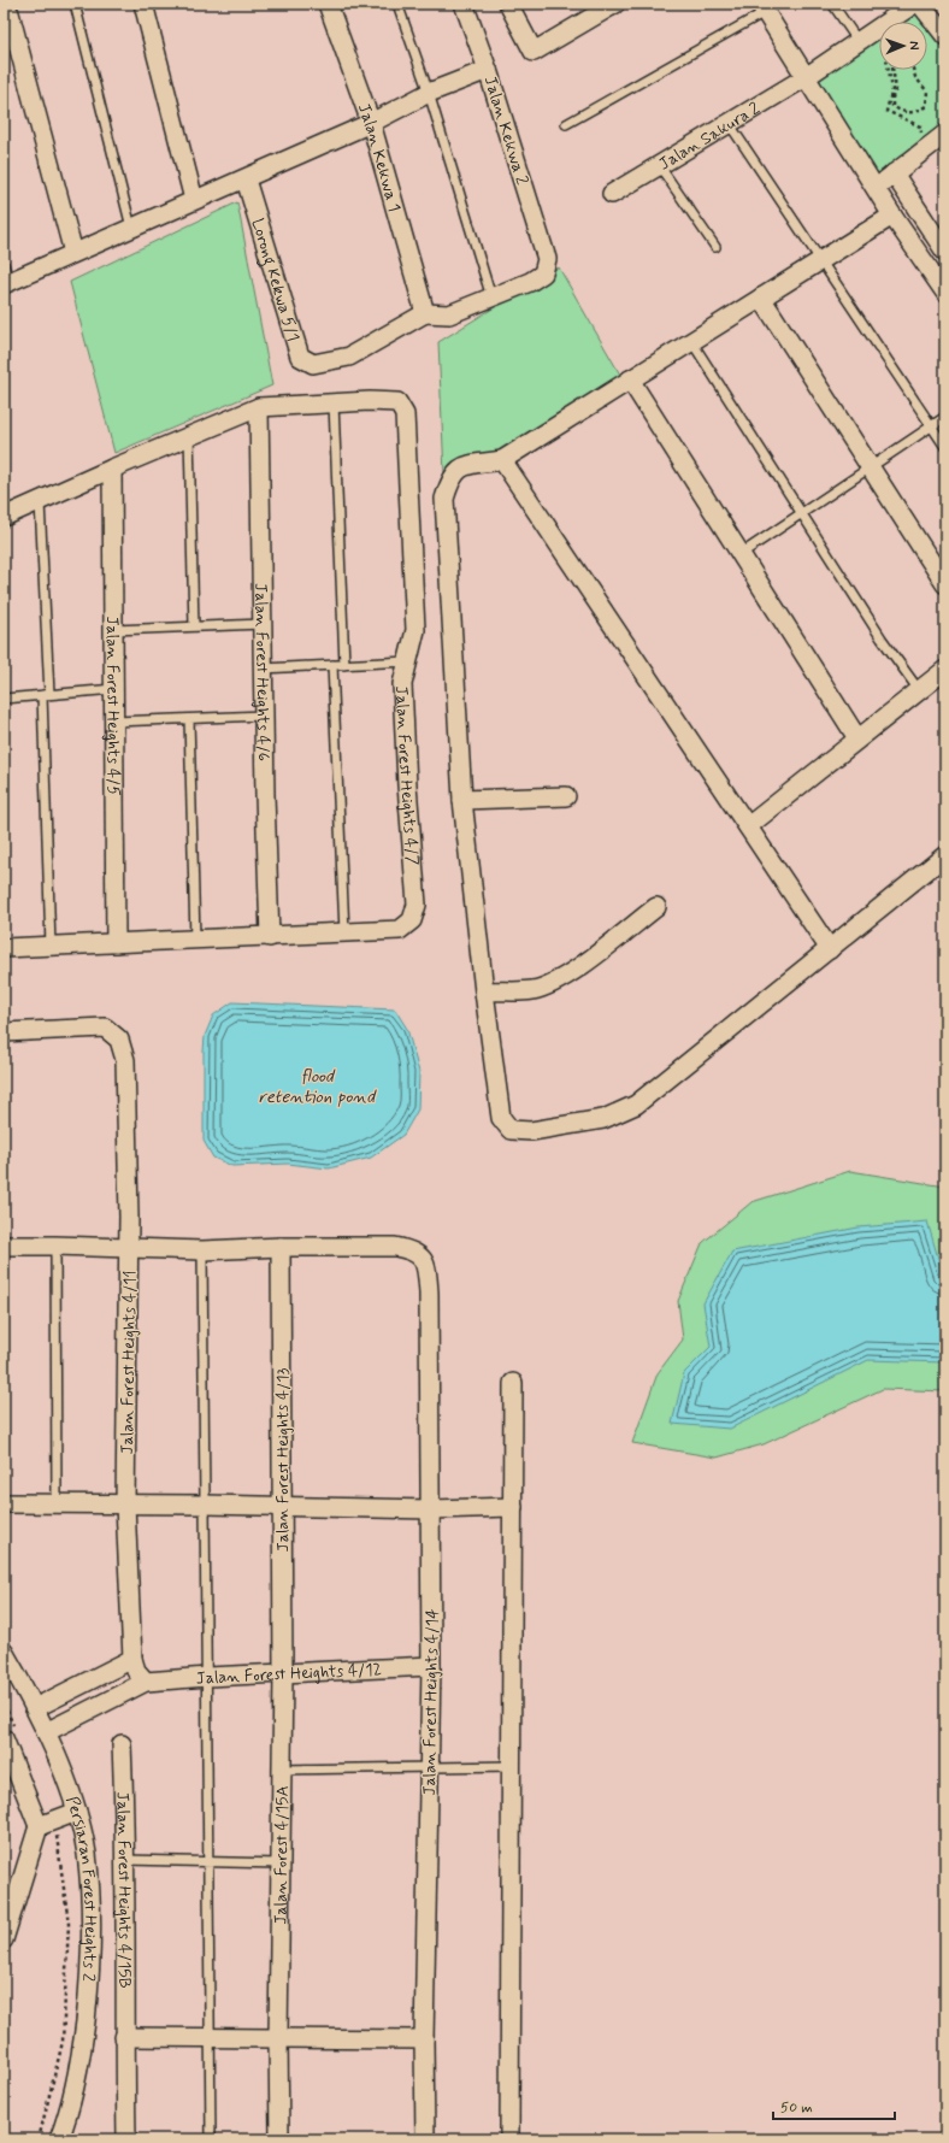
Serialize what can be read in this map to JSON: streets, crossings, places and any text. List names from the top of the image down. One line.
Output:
{"streets":{"street":["Jalan Kekwa 2","Jalan Sakura 2","Jalan Kekwa 1","Lorong Kekwa 5/1","Jalan Forest Heights 4/6","Jalan Forest Heights 4/5","Jalan Forest Heights 4/7","Jalan Forest Heights 4/11","Jalan Forest Heights 4/13","Jalan Forest Heights 4/12","Jalan Forest Heights 4/14","Jalan Forest 4/15A","Persiaran Forest Heights 2","Jalan Forest Heights 4/15B"]},"crossings":[["Jalan Kekwa 1","Lorong Kekwa 5/1"],["Jalan Forest Heights 4/11","Jalan Forest Heights 4/12"],["Jalan Forest Heights 4/13","Jalan Forest Heights 4/12"],["Jalan Forest Heights 4/13","Jalan Forest Heights 4/14"],["Jalan Forest Heights 4/13","Jalan Forest 4/15A"],["Jalan Forest Heights 4/12","Jalan Forest Heights 4/14"],["Jalan Forest Heights 4/12","Jalan Forest 4/15A"]],"water":["flood retention pond"],"scale_bar":"50 m","north":"right"}
